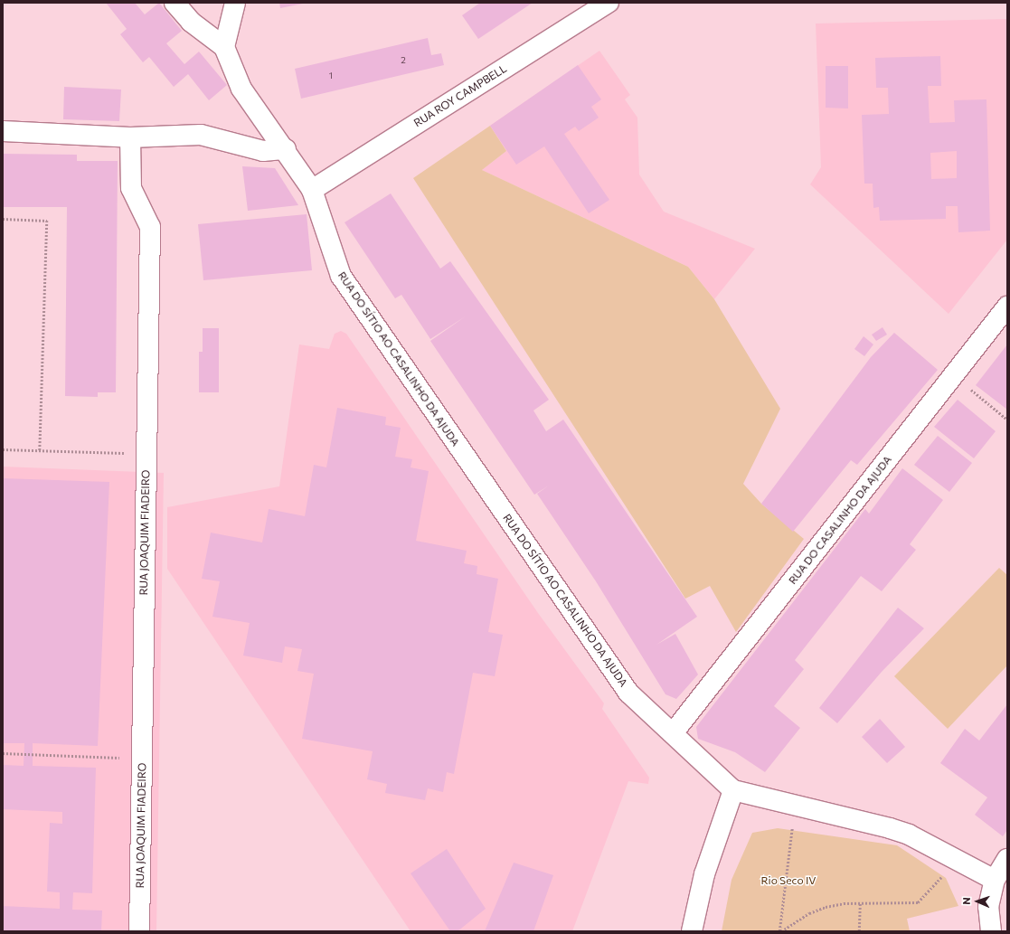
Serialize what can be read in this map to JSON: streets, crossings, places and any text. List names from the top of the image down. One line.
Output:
{"streets":{"street":["RUA ROY CAMPBELL","RUA DO SÍTIO AO CASALINHO DA AJUDA","RUA DO CASALINHO DA AJUDA","RUA JOAQUIM FIADEIRO"]},"crossings":[["RUA ROY CAMPBELL","RUA DO SÍTIO AO CASALINHO DA AJUDA"],["RUA DO SÍTIO AO CASALINHO DA AJUDA","RUA DO CASALINHO DA AJUDA"]],"parks":["Rio Seco IV"],"house_numbers":["2","1"],"north":"left"}
